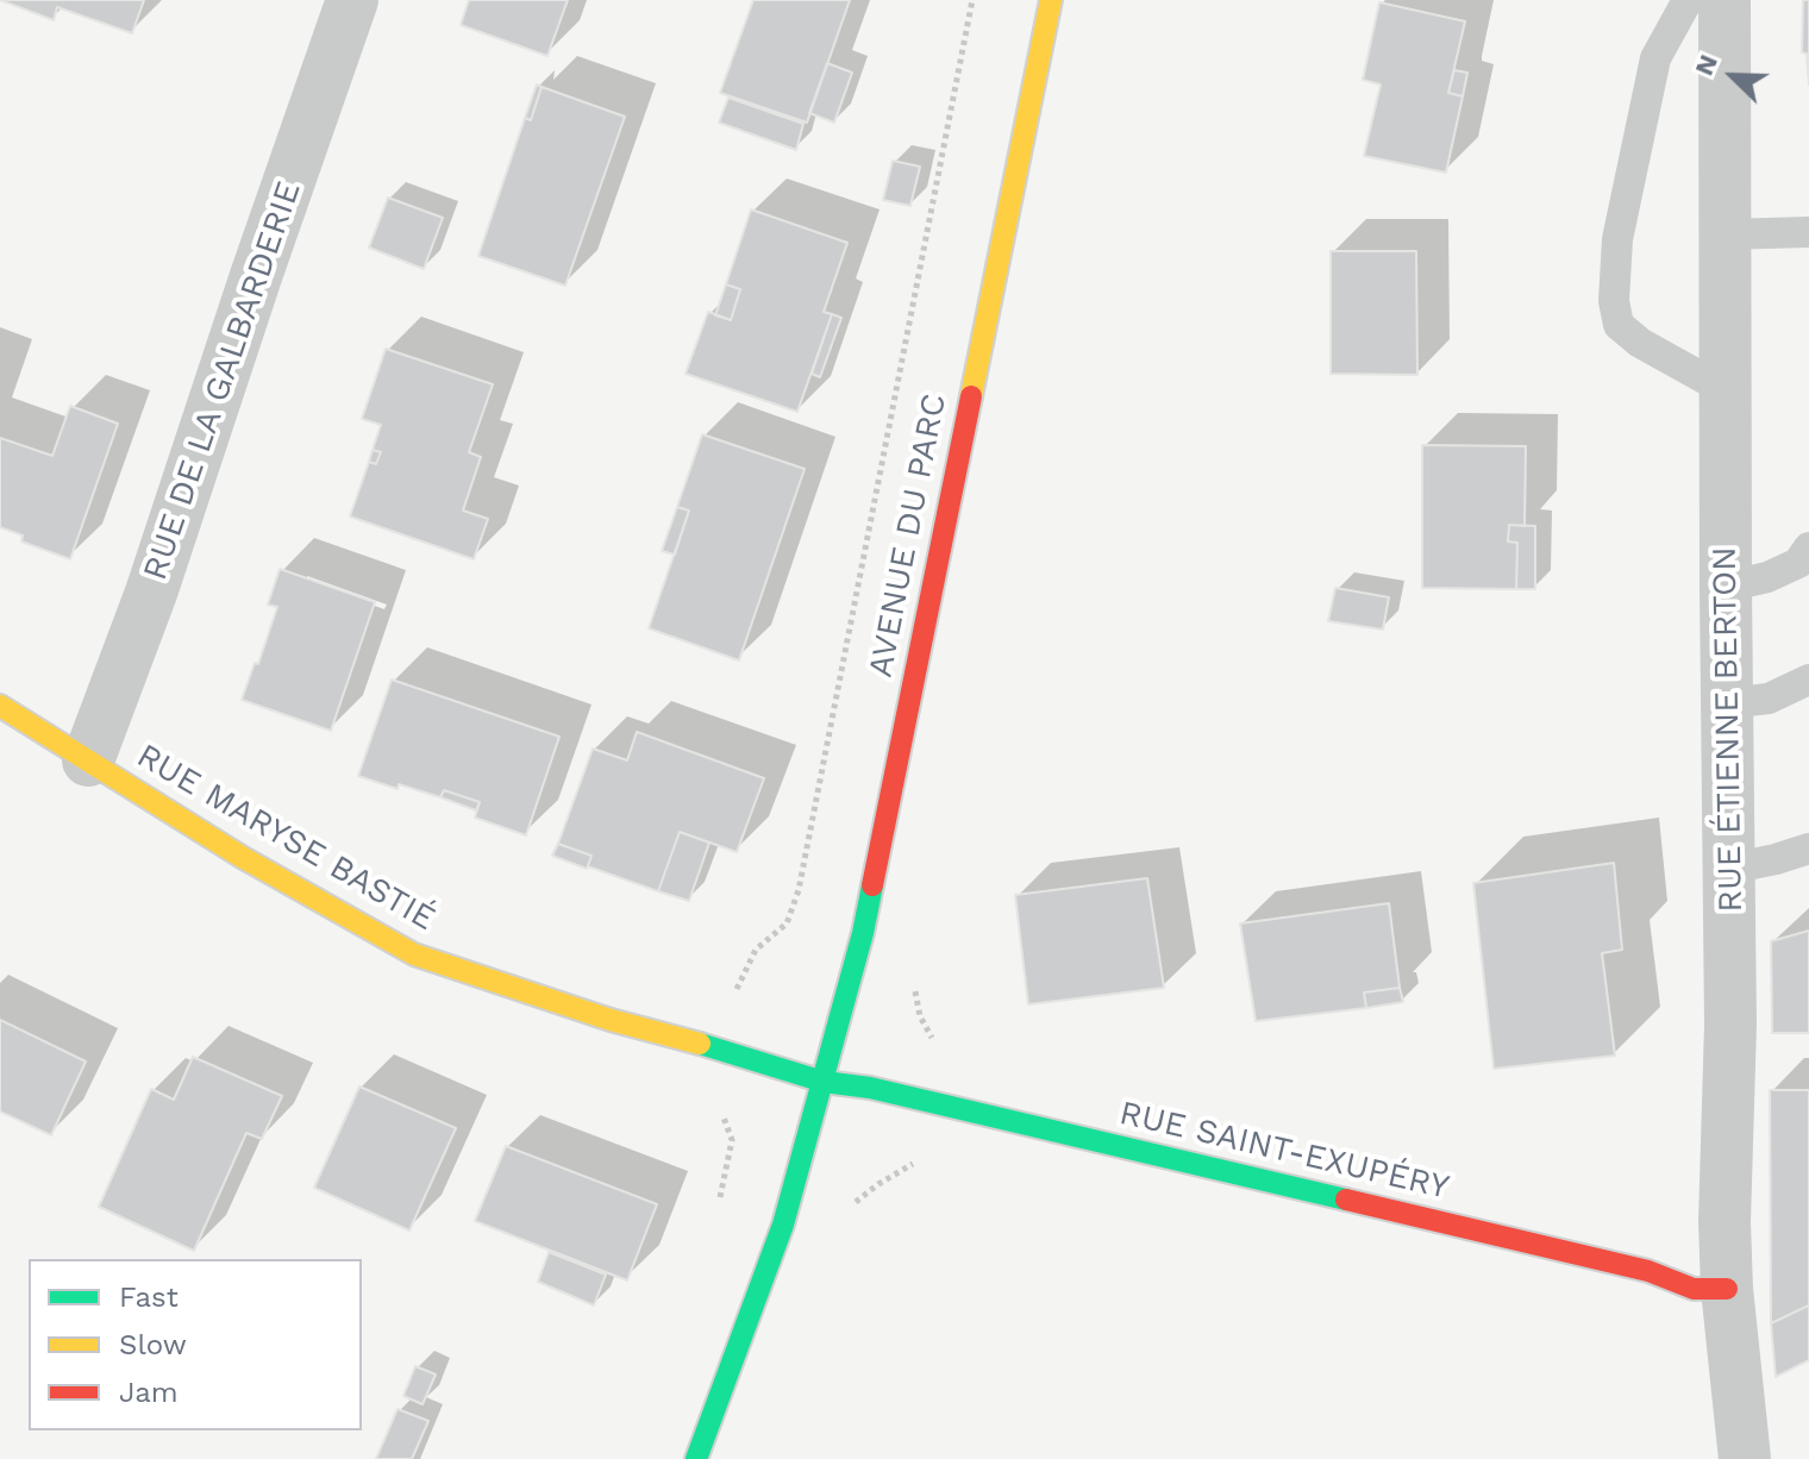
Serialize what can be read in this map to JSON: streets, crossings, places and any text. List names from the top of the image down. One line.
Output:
{"streets":{"street":["RUE DE LA GALBARDERIE","AVENUE DU PARC","RUE ÉTIENNE BERTON","RUE MARYSE BASTIÉ","RUE SAINT-EXUPÉRY"]},"crossings":[["RUE DE LA GALBARDERIE","RUE MARYSE BASTIÉ"],["AVENUE DU PARC","RUE MARYSE BASTIÉ"],["AVENUE DU PARC","RUE SAINT-EXUPÉRY"],["RUE ÉTIENNE BERTON","RUE SAINT-EXUPÉRY"],["RUE MARYSE BASTIÉ","RUE SAINT-EXUPÉRY"]],"legend":["Fast","Slow","Jam"],"north":"top left"}
